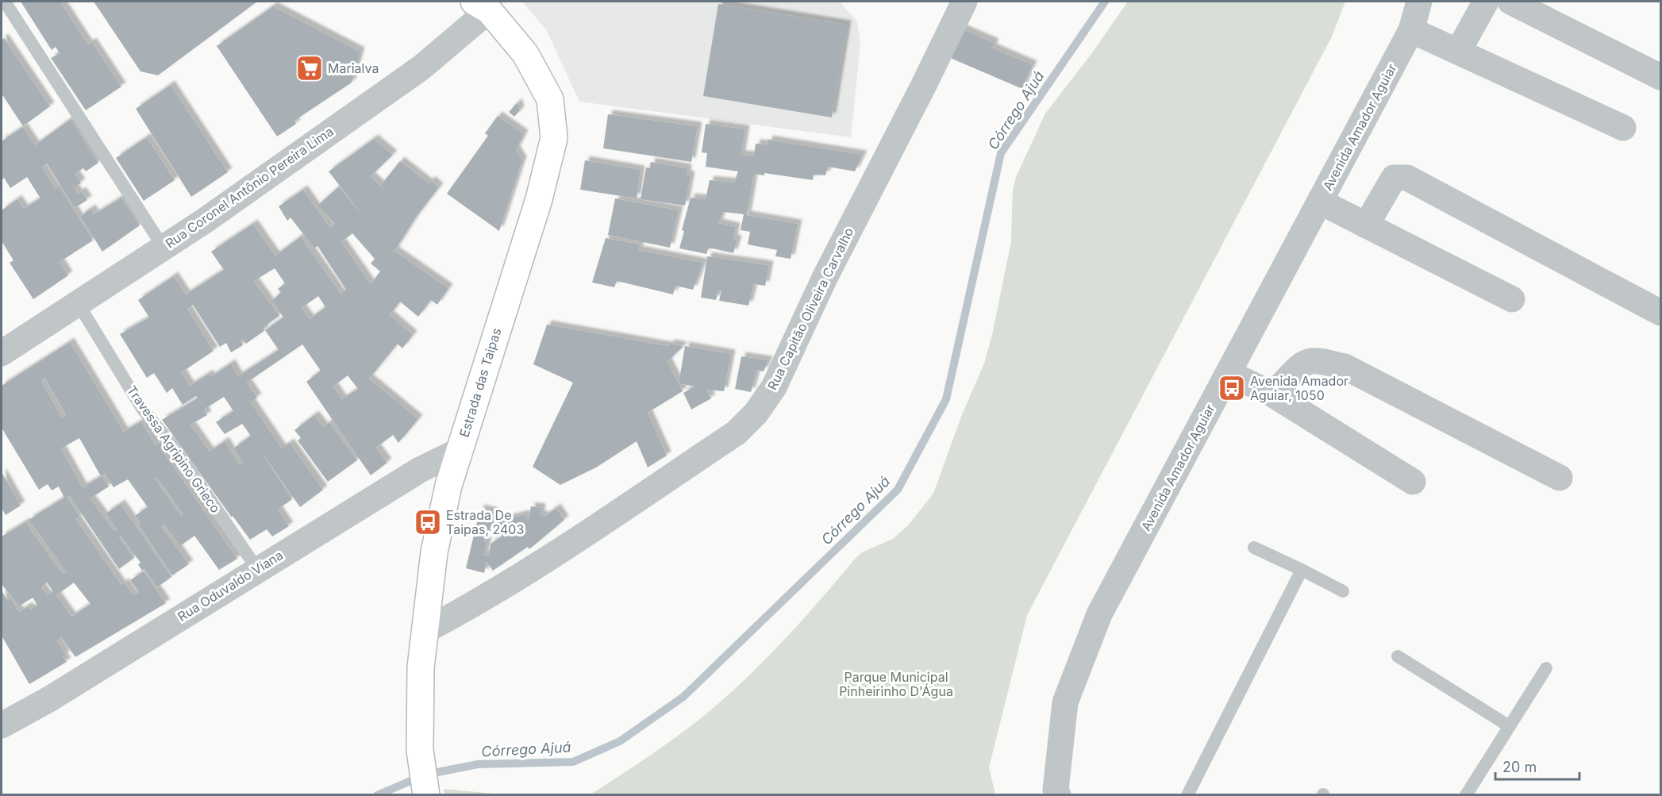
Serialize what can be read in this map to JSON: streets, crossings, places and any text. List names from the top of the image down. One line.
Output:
{"streets":{"main road":["Estrada das Taipas"],"street":["Avenida Amador Aguiar","Rua Coronel Antônio Pereira Lima","Rua Capitão Oliveira Carvalho","Rua Oduvaldo Viana"],"lane":["Travessa Agripino Grieco"]},"crossings":[["Rua Coronel Antônio Pereira Lima","Estrada das Taipas"],["Rua Coronel Antônio Pereira Lima","Travessa Agripino Grieco"],["Rua Capitão Oliveira Carvalho","Estrada das Taipas"],["Estrada das Taipas","Rua Oduvaldo Viana"],["Travessa Agripino Grieco","Rua Oduvaldo Viana"]],"water":["Córrego Ajuá"],"parks":["Parque Municipal Pinheirinho D'Água"],"places":{"supermarket":["Marialva"],"bus stop":["Avenida Amador Aguiar, 1050","Estrada De Taipas, 2403"]},"scale_bar":"20 m"}
